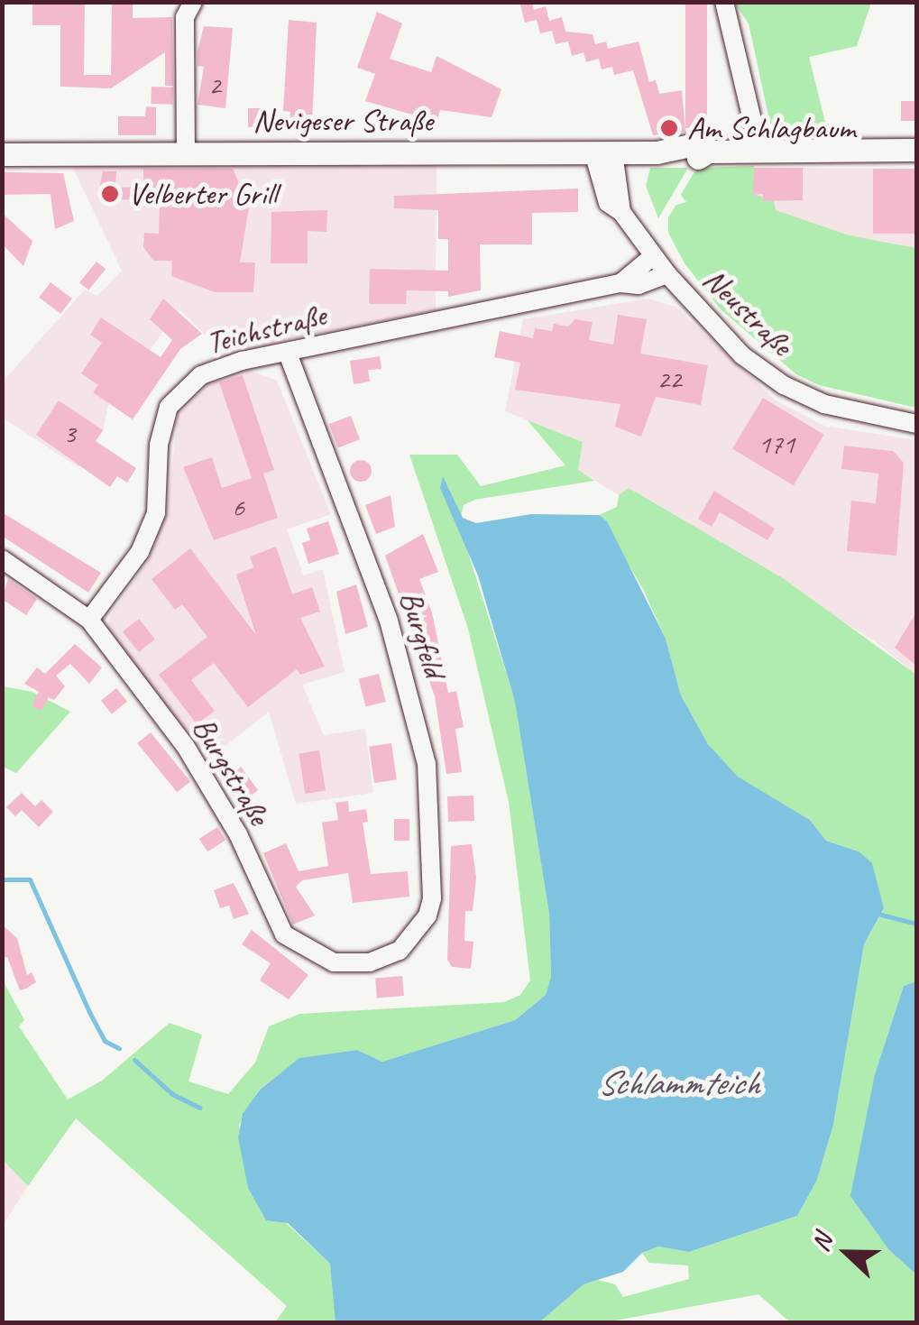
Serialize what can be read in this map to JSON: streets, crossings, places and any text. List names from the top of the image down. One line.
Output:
{"streets":{"main road":["Nevigeser Straße"],"street":["Neustraße","Teichstraße","Burgfeld","Burgstraße"]},"crossings":[["Nevigeser Straße","Neustraße"],["Neustraße","Teichstraße"],["Teichstraße","Burgfeld"],["Teichstraße","Burgstraße"],["Burgfeld","Burgstraße"]],"water":["Schlammteich"],"places":["Am Schlagbaum","Velberter Grill"],"house_numbers":["2","22","3","171","6"],"north":"left"}
